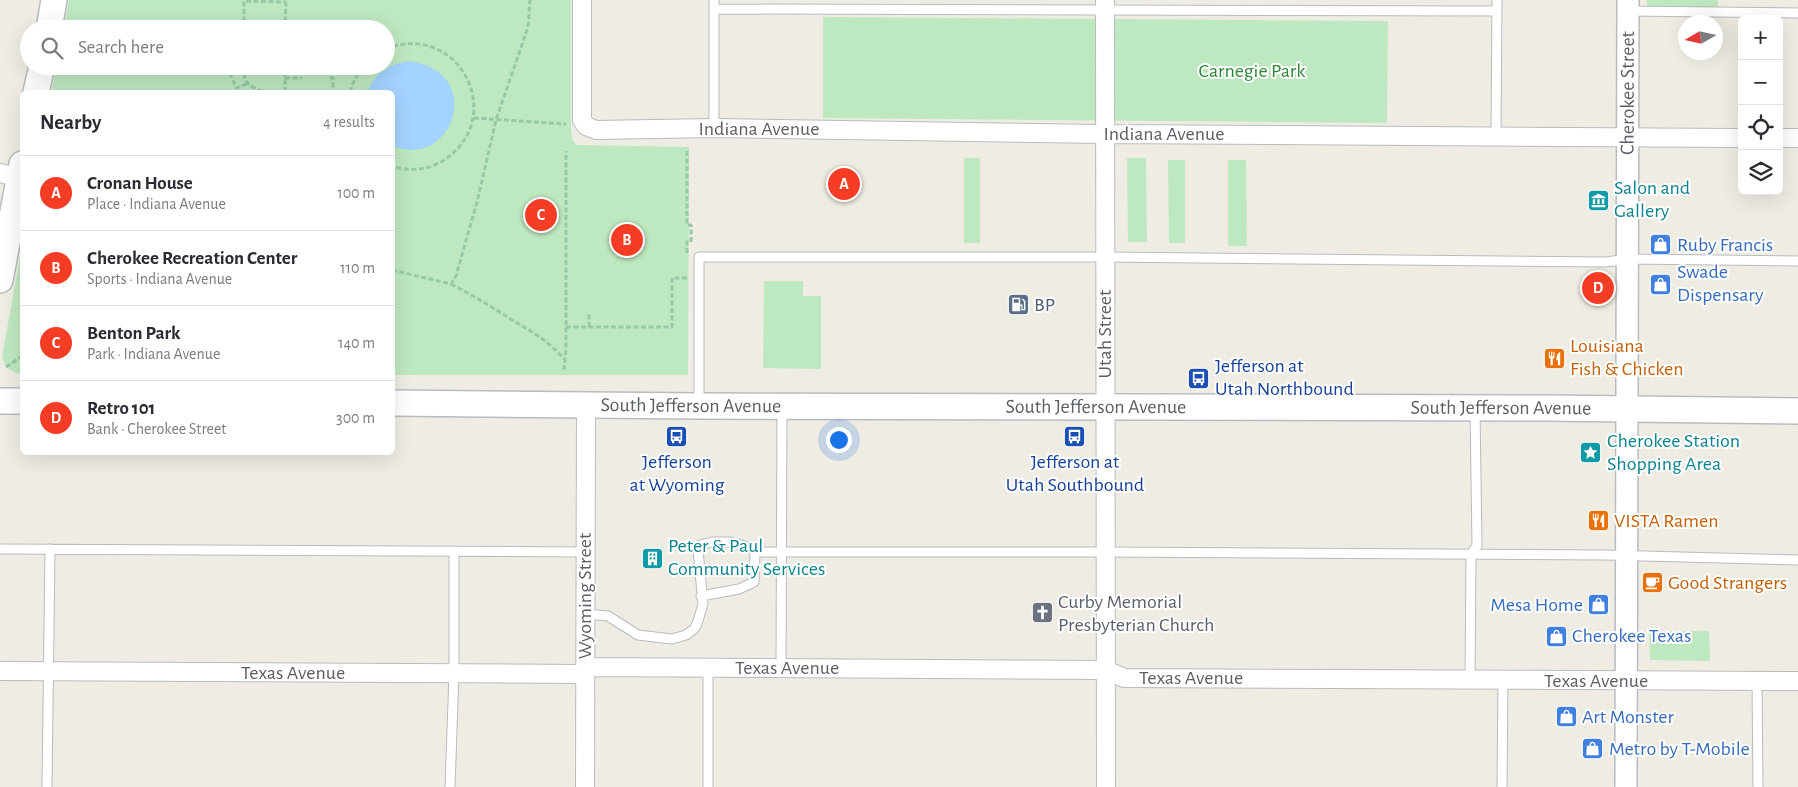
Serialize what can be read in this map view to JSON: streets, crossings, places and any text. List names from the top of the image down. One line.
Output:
{"streets":{"main road":["South Jefferson Avenue"],"street":["Cherokee Street","Indiana Avenue","Utah Street","Wyoming Street","Texas Avenue"]},"crossings":[["Cherokee Street","Indiana Avenue"],["Cherokee Street","South Jefferson Avenue"],["Cherokee Street","Texas Avenue"],["Indiana Avenue","Utah Street"],["Utah Street","South Jefferson Avenue"],["Utah Street","Texas Avenue"],["South Jefferson Avenue","Wyoming Street"],["Wyoming Street","Texas Avenue"]],"parks":["Carnegie Park"],"places":{"museum":["Salon and Gallery"],"shop":["Ruby Francis","Swade Dispensary","Mesa Home","Cherokee Texas","Art Monster","Metro by T-Mobile"],"fuel station":["BP"],"restaurant":["Louisiana Fish & Chicken","VISTA Ramen"],"bus stop":["Jefferson at Utah Northbound","Jefferson at Wyoming","Jefferson at Utah Southbound"],"place":["Cherokee Station Shopping Area"],"building":["Peter & Paul Community Services"],"cafe":["Good Strangers"],"church":["Curby Memorial Presbyterian Church"]},"north":"left","page":{"map_buttons":["+","−"],"search":"Search here","heading":["Nearby","4 results"],"list":[{"mark":"A","name":"Cronan House","note":"Place · Indiana Avenue","value":"100 m"},{"mark":"B","name":"Cherokee Recreation Center","note":"Sports · Indiana Avenue","value":"110 m"},{"mark":"C","name":"Benton Park","note":"Park · Indiana Avenue","value":"140 m"},{"mark":"D","name":"Retro 101","note":"Bank · Cherokee Street","value":"300 m"}],"pins":["A","C","B","D"]}}
